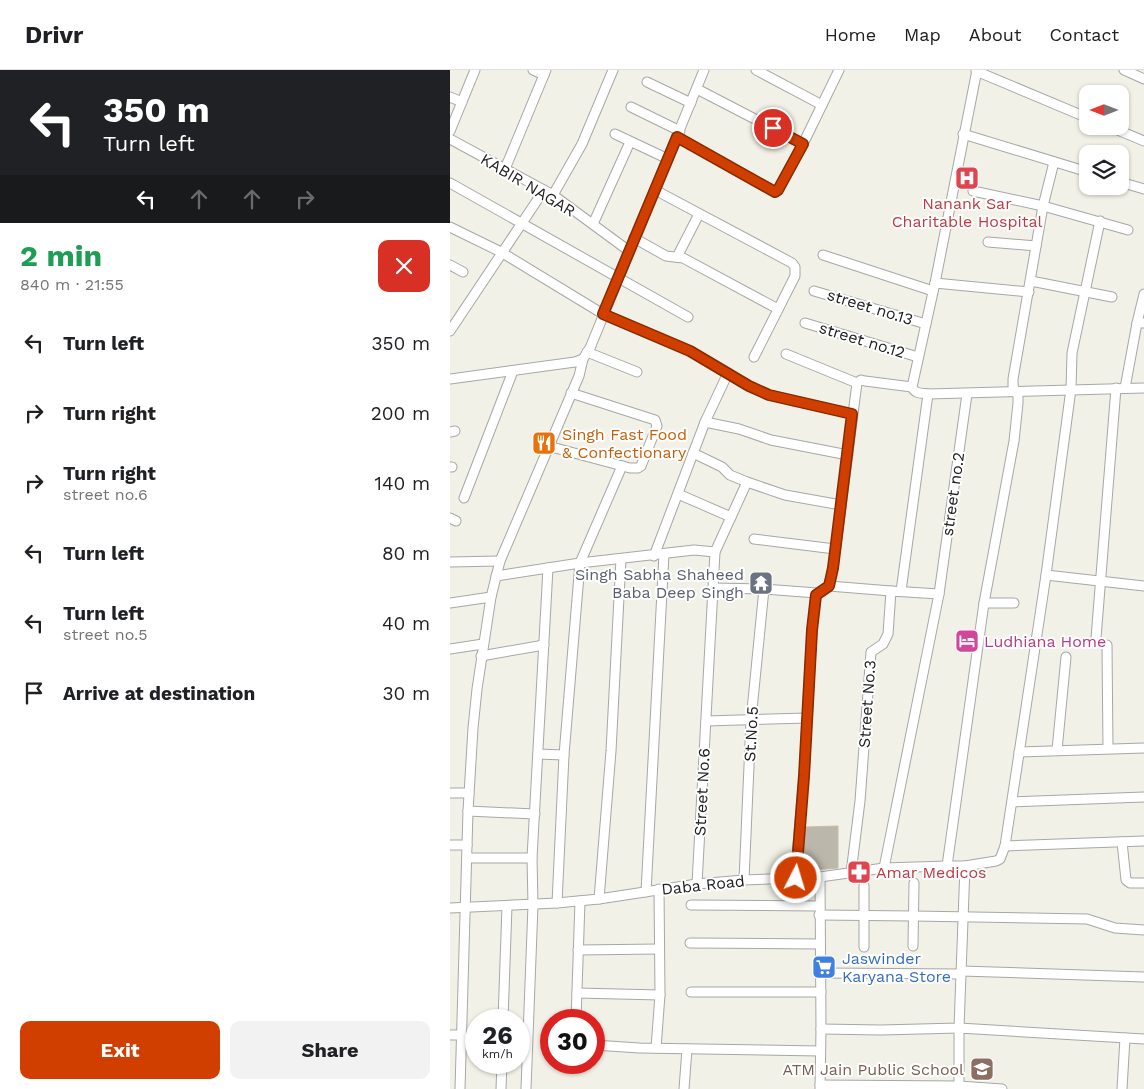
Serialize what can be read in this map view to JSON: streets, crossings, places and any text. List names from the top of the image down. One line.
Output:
{"streets":{"street":["KABIR NAGAR","street no.13","street no.12","street no.2","Street No.3","St.No.5","Street No.6","Daba Road"]},"crossings":[["street no.2","Daba Road"],["Street No.3","Daba Road"],["St.No.5","Daba Road"],["Street No.6","Daba Road"]],"places":{"hospital":["Nanank Sar Charitable Hospital"],"restaurant":["Singh Fast Food & Confectionary"],"temple":["Singh Sabha Shaheed Baba Deep Singh"],"hotel":["Ludhiana Home"],"pharmacy":["Amar Medicos"],"supermarket":["Jaswinder Karyana Store"],"school or university":["ATM Jain Public School"]},"north":"left","page":{"header":"Drivr","nav":["Home","Map","About","Contact"],"turn":["350 m","Turn left"],"heading":["2 min","840 m · 21:55"],"list":[{"name":"Turn left","value":"350 m"},{"name":"Turn right","value":"200 m"},{"name":"Turn right","note":"street no.6","value":"140 m"},{"name":"Turn left","value":"80 m"},{"name":"Turn left","note":"street no.5","value":"40 m"},{"name":"Arrive at destination","value":"30 m"}],"speed":"26 km/h","limit":"30","buttons":["Exit","Share"]}}
